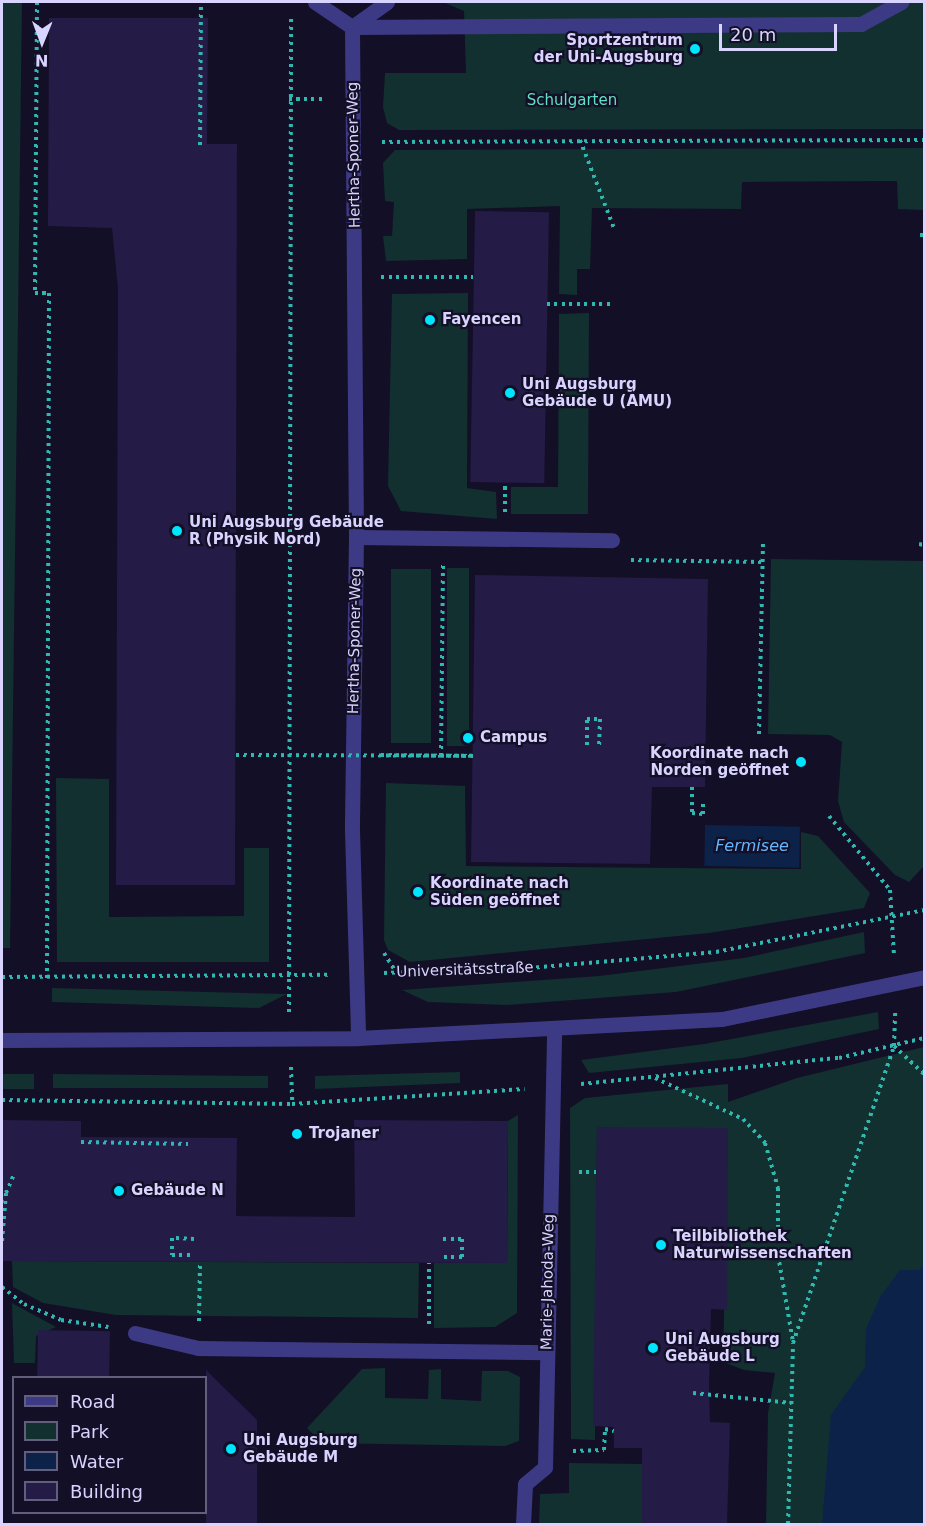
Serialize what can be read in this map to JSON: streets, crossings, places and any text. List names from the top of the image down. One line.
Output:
{"streets":{"street":["Hertha-Sponer-Weg","Marie-Jahoda-Weg"],"path":["Universitätsstraße"]},"crossings":[["Hertha-Sponer-Weg","Universitätsstraße"]],"water":["Fermisee"],"parks":["Schulgarten"],"places":["Sportzentrum der Uni-Augsburg","Fayencen","Uni Augsburg Gebäude U (AMU)","Uni Augsburg Gebäude R (Physik Nord)","Campus","Koordinate nach Norden geöffnet","Koordinate nach Süden geöffnet","Trojaner","Gebäude N","Teilbibliothek Naturwissenschaften","Uni Augsburg Gebäude L","Uni Augsburg Gebäude M"],"legend":["Road","Park","Water","Building"],"scale_bar":"20 m","north":"bottom"}
